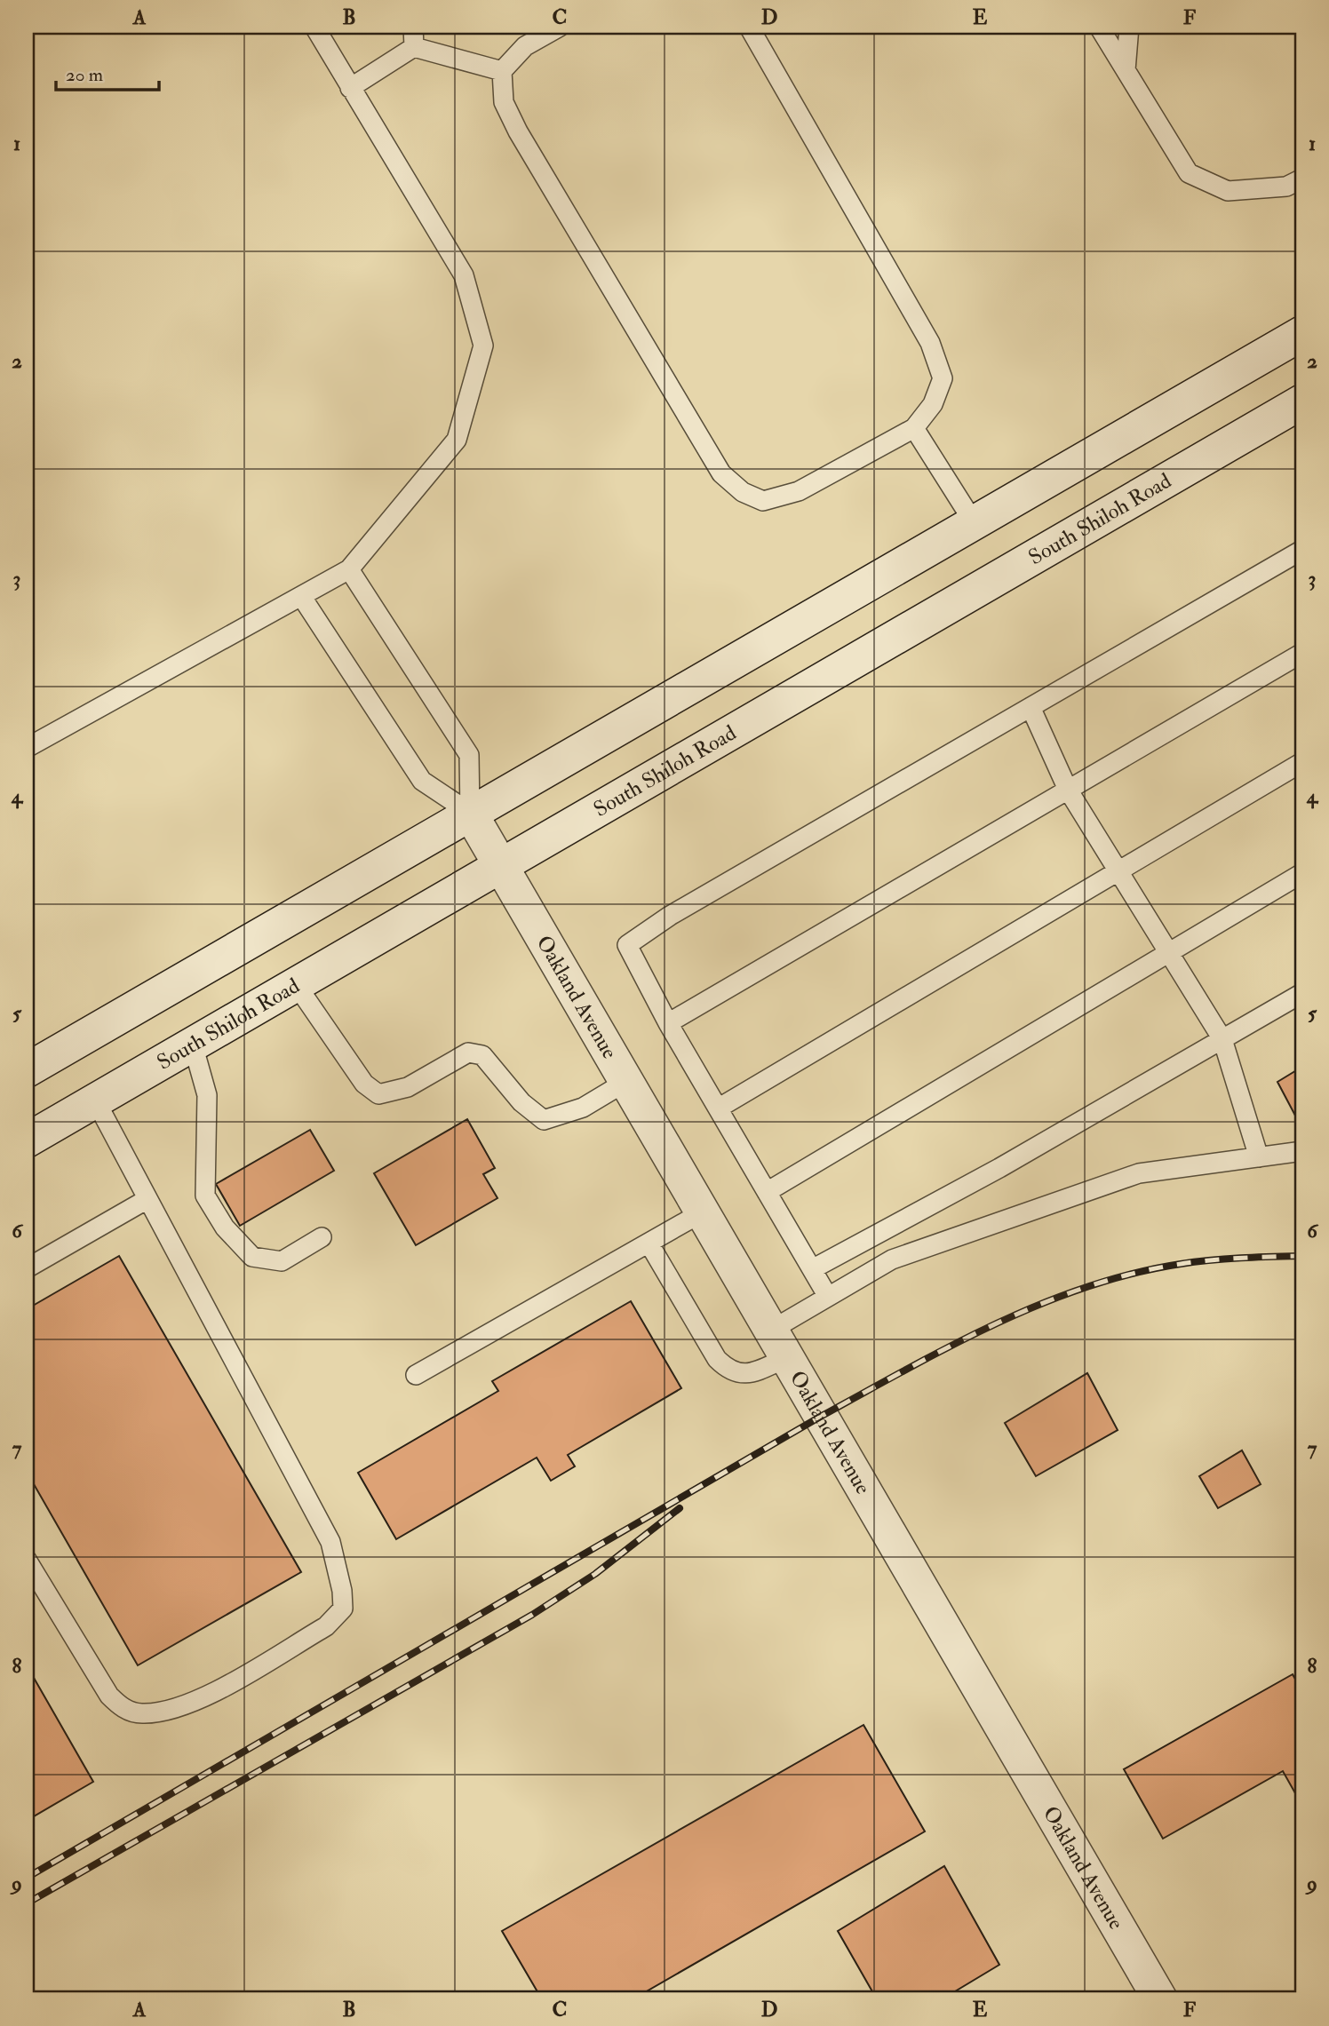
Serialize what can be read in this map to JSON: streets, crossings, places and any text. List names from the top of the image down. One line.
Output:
{"streets":{"main road":["South Shiloh Road","Oakland Avenue"]},"crossings":[["South Shiloh Road","Oakland Avenue"]],"scale_bar":"20 m","grid":{"columns":["A","B","C","D","E","F"],"rows":["1","2","3","4","5","6","7","8","9"]}}
